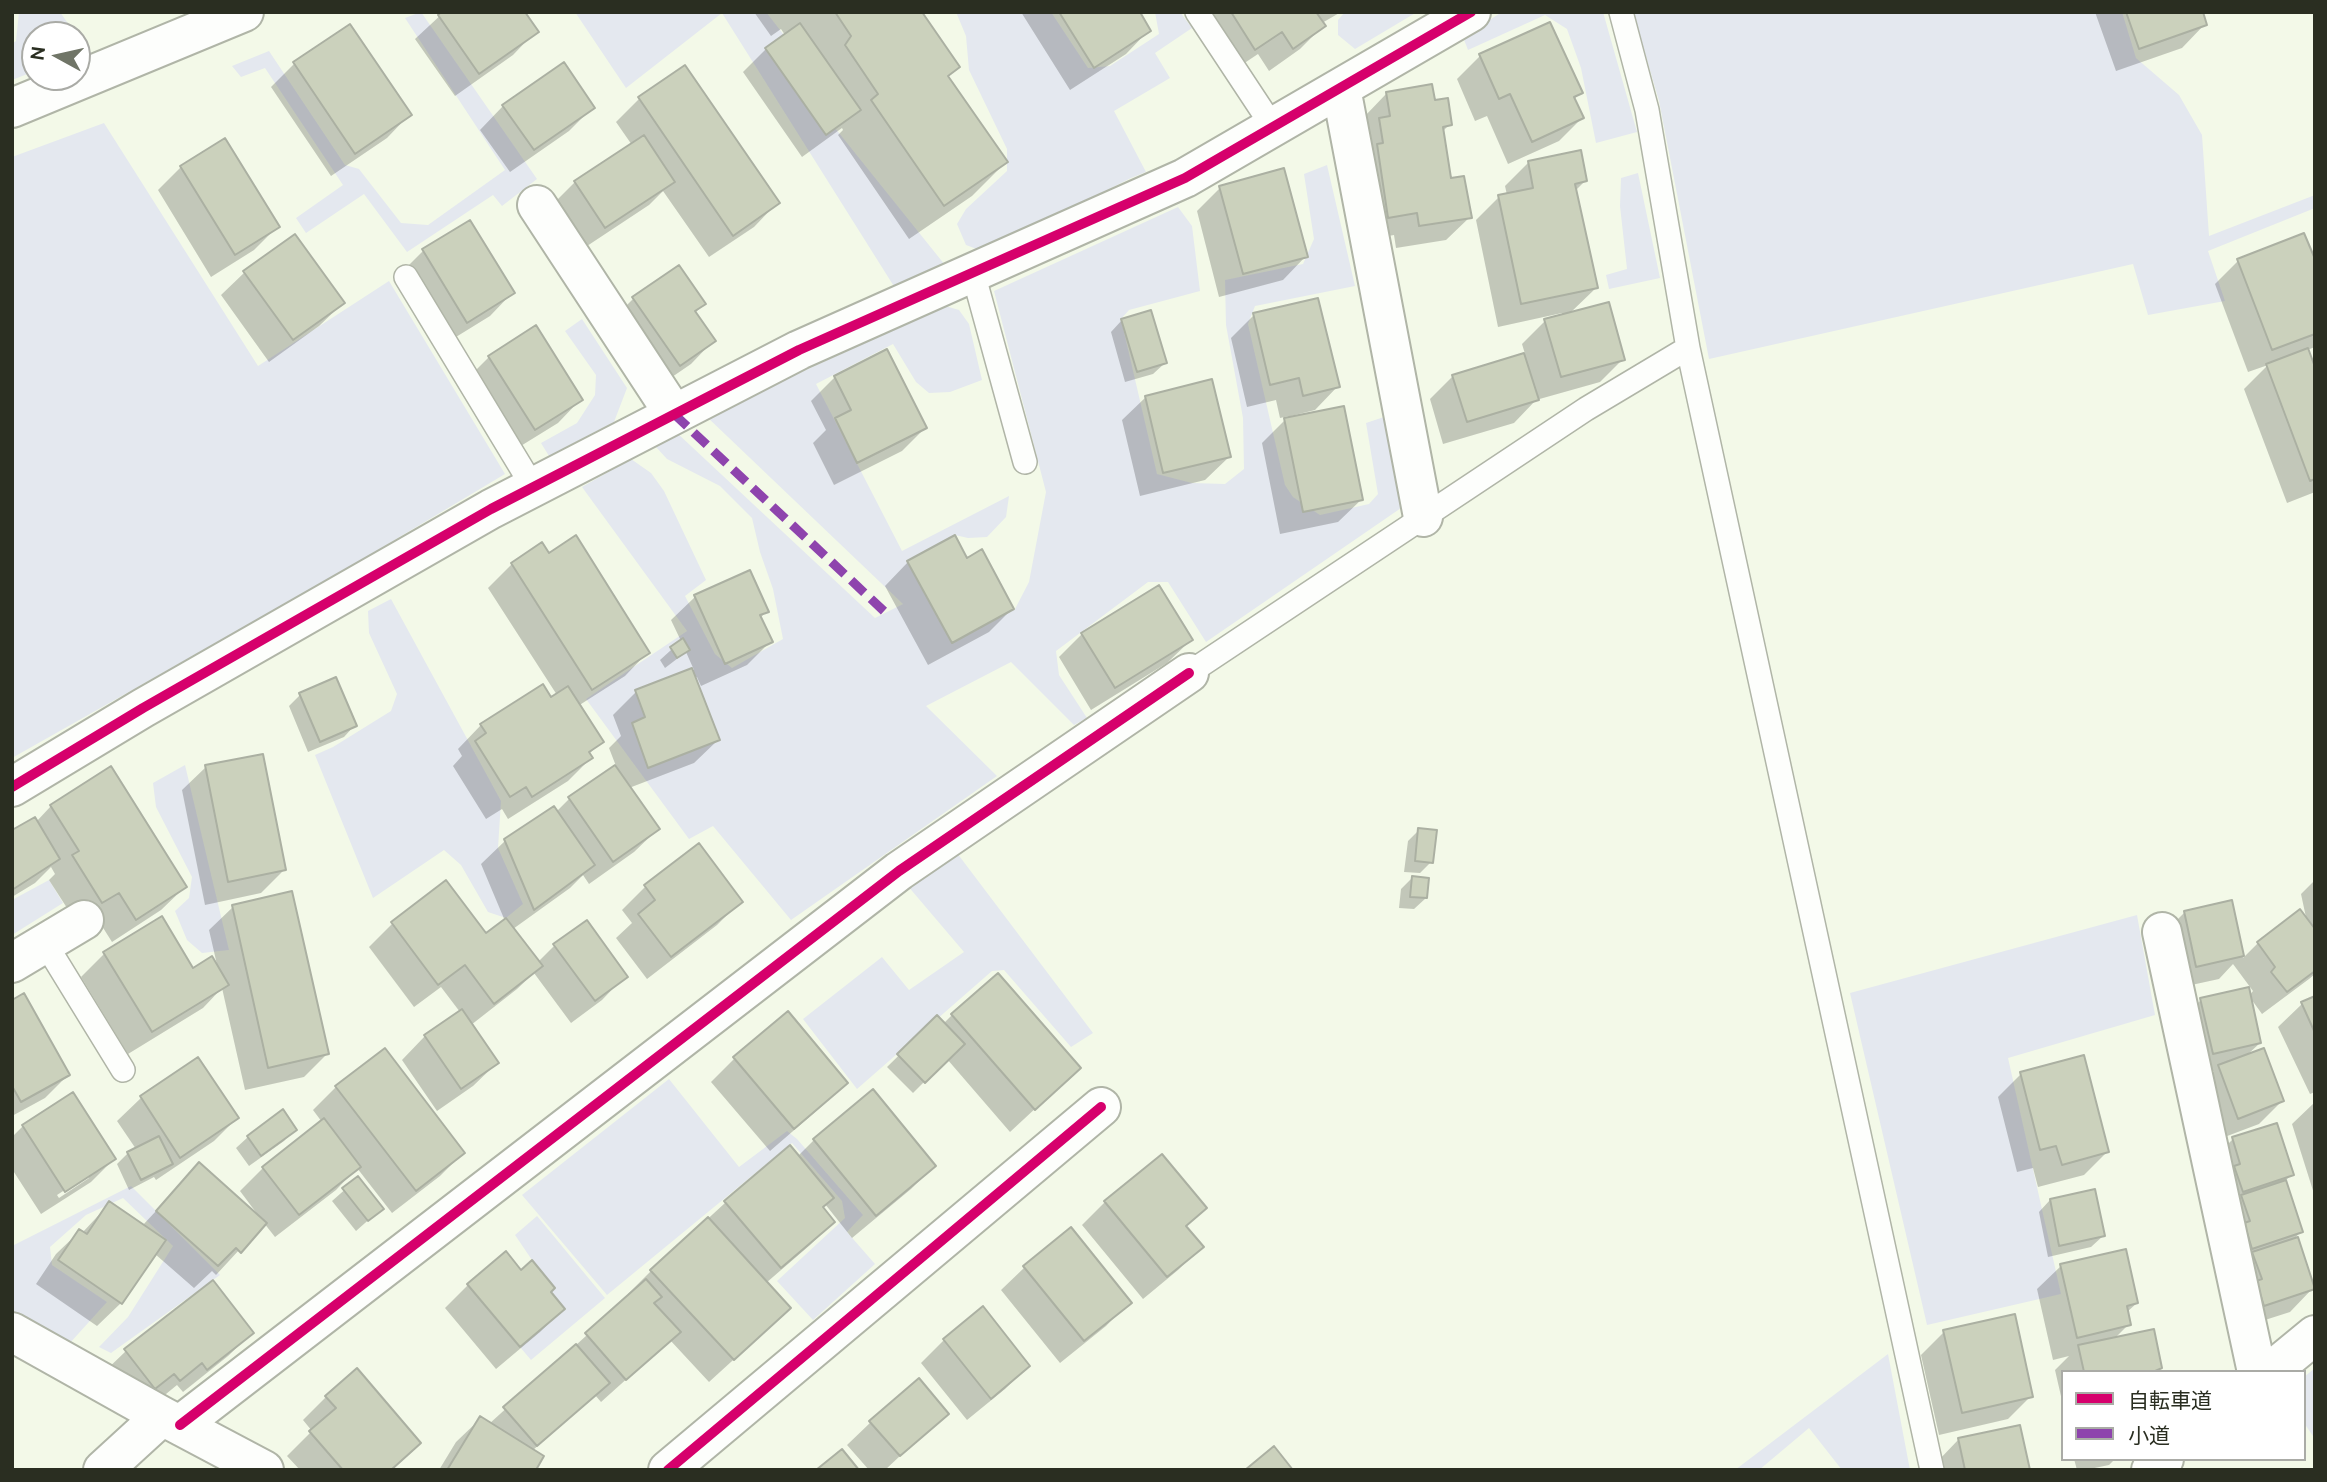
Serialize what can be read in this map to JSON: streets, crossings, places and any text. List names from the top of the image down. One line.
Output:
{"legend":["自転車道","小道"],"north":"left"}
